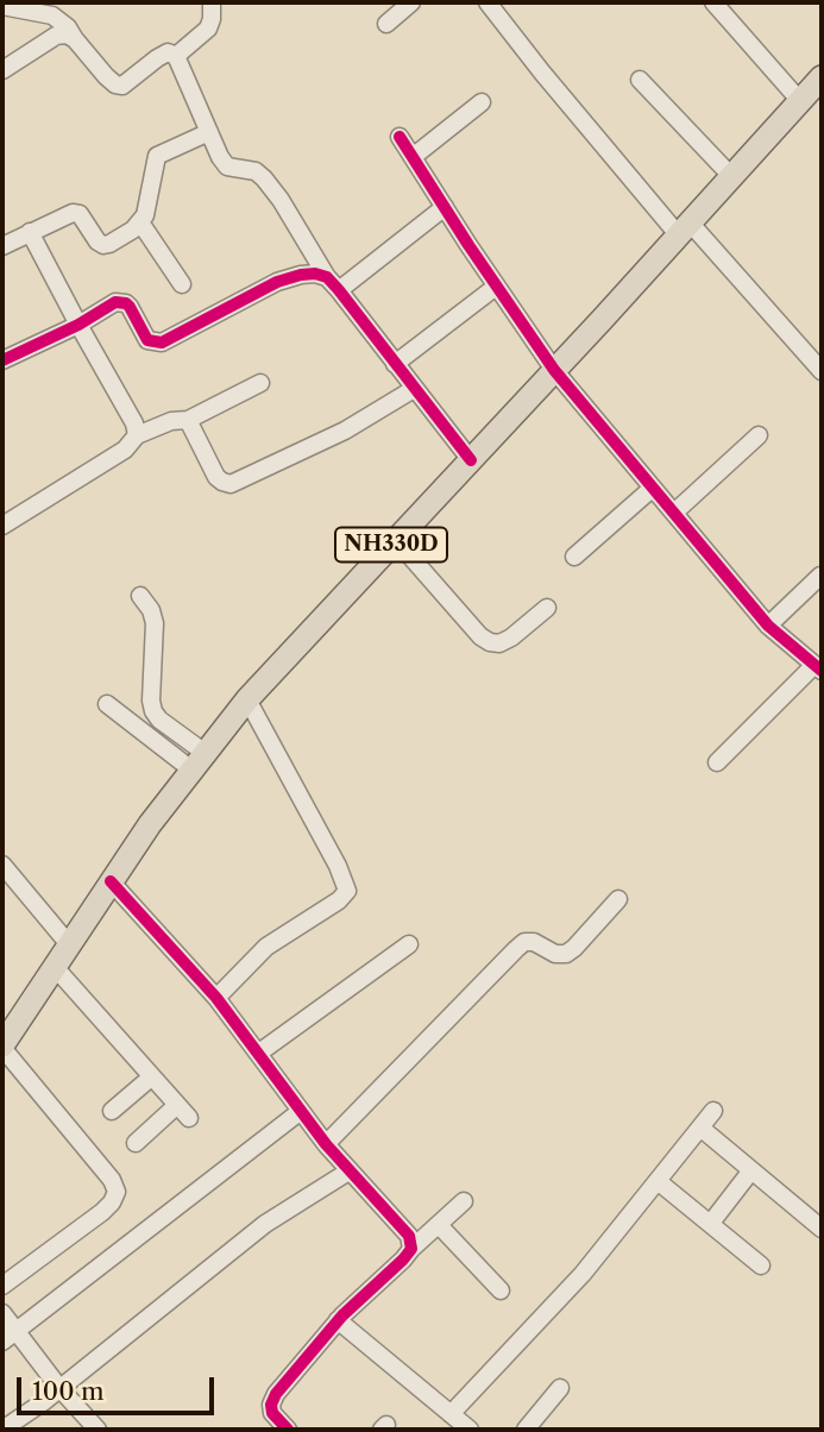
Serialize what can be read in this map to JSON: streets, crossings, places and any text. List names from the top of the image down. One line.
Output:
{"streets":{"highway":["NH330D"]},"scale_bar":"100 m"}
